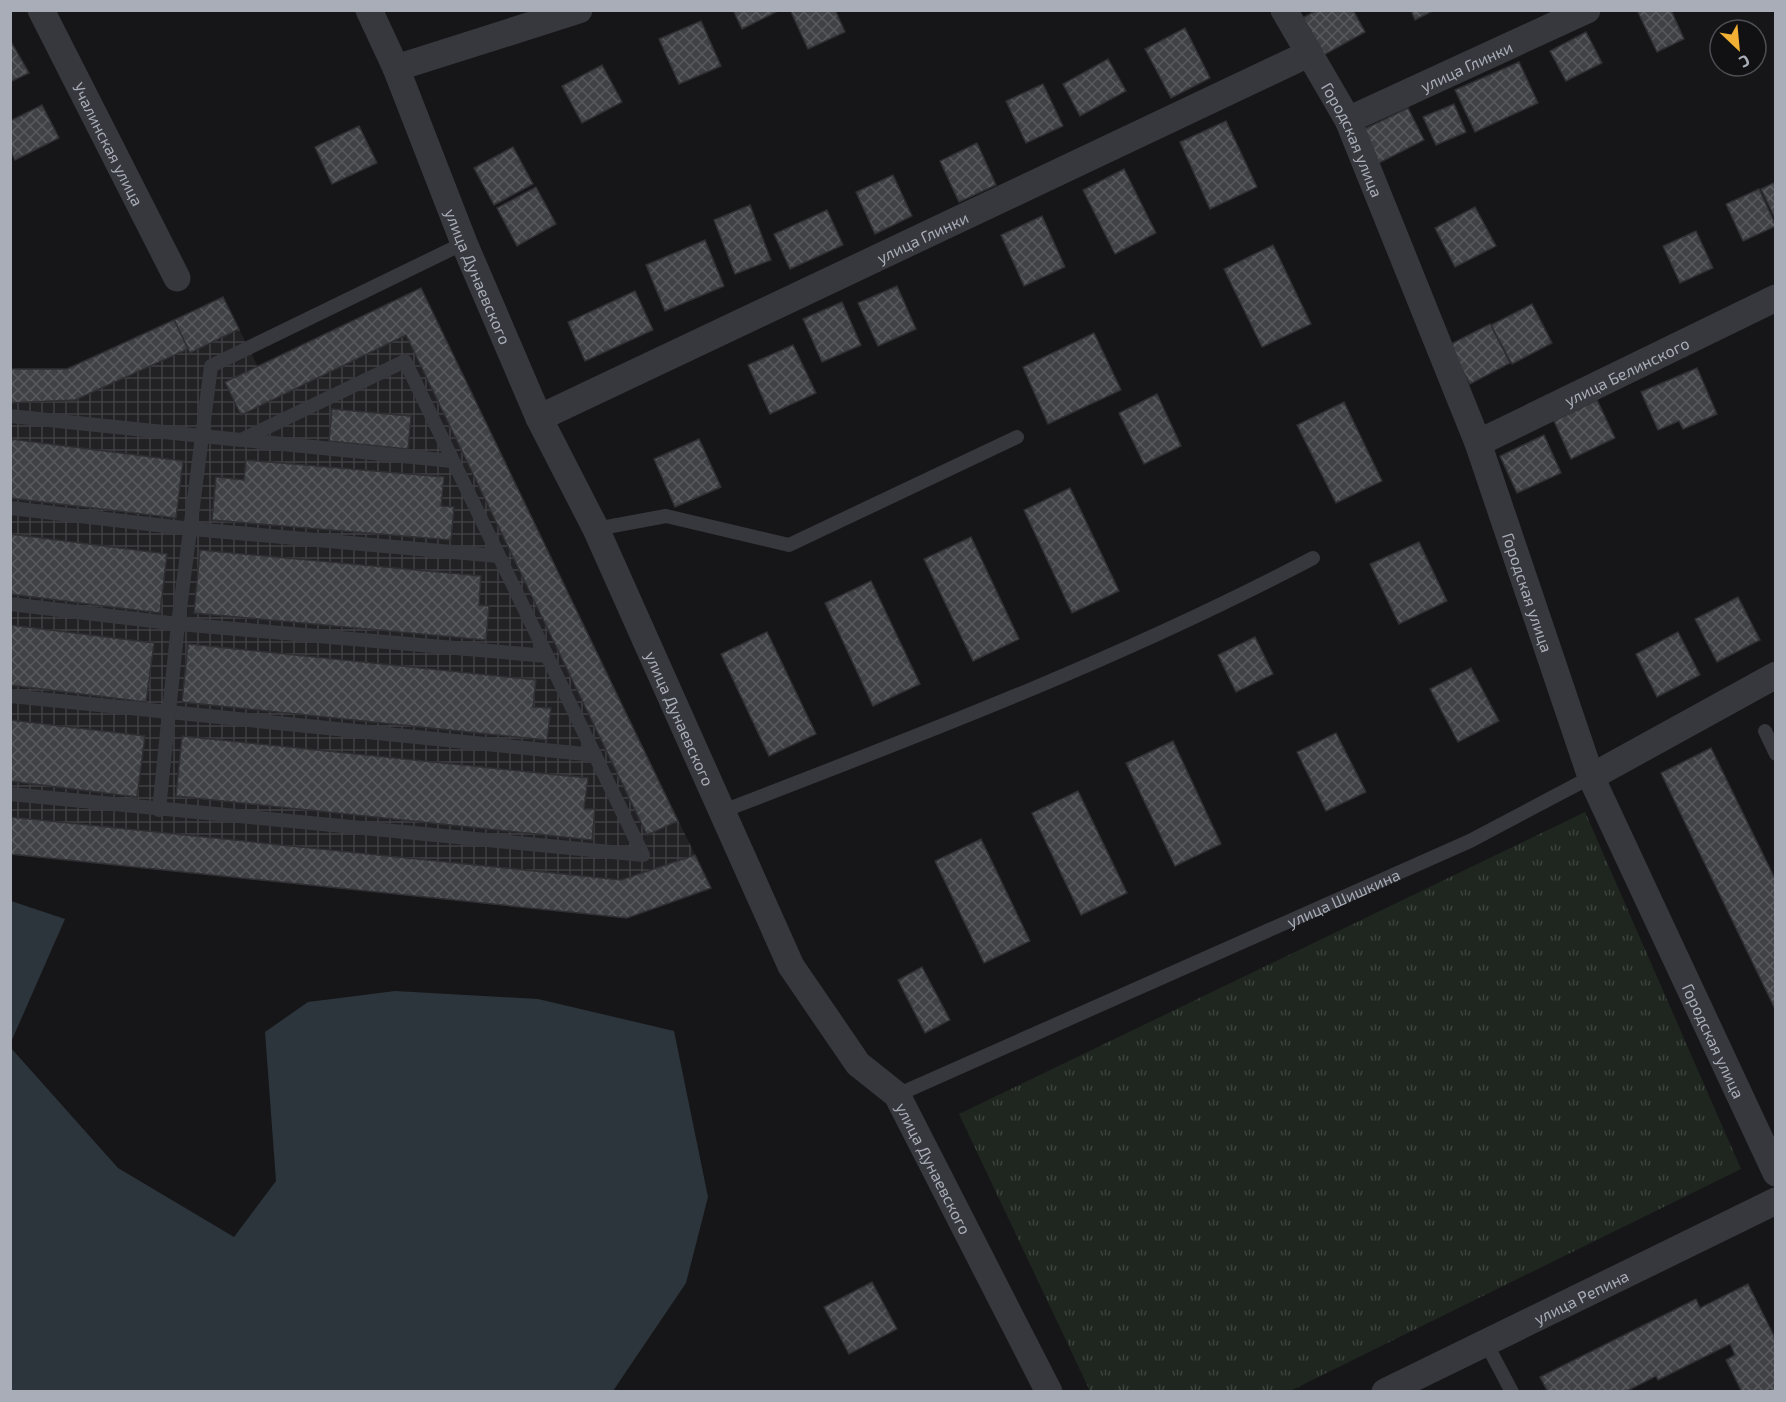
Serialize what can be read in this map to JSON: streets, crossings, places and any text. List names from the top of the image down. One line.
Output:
{"streets":{"street":["улица Глинки","Городская улица","Учалинская улица","улица Дунаевского","улица Белинского","улица Шишкина","улица Репина"]},"crossings":[["улица Глинки","Городская улица"],["улица Глинки","улица Дунаевского"],["Городская улица","улица Белинского"],["Городская улица","улица Шишкина"],["улица Дунаевского","улица Шишкина"]],"north":"bottom right"}
